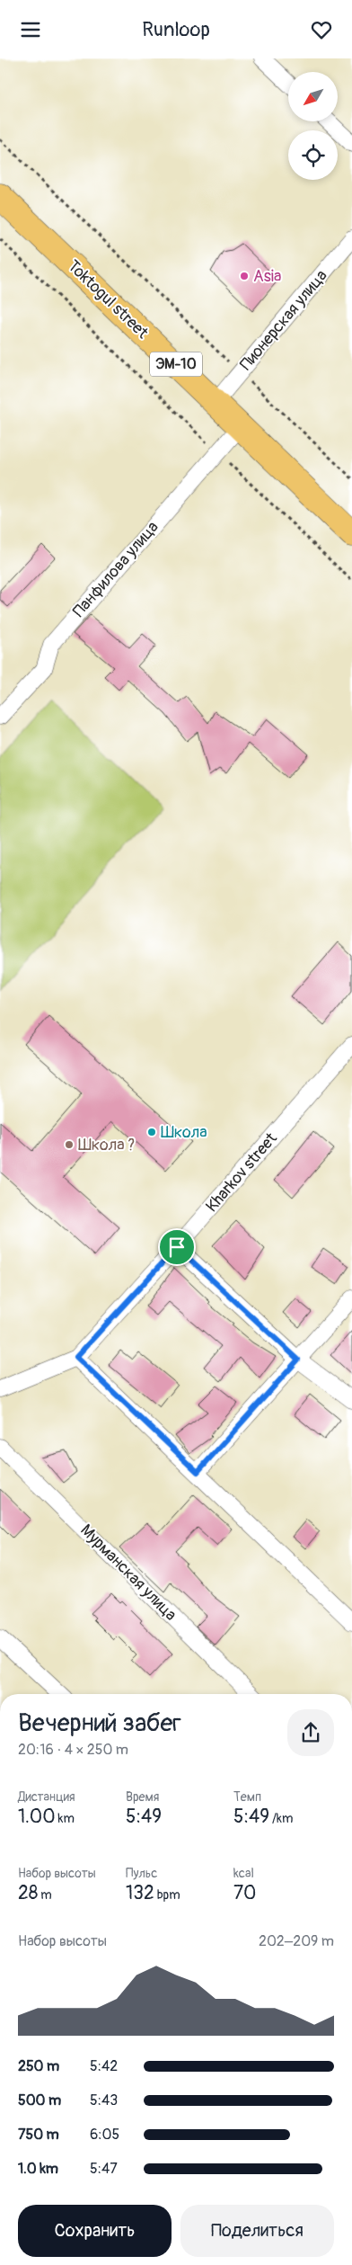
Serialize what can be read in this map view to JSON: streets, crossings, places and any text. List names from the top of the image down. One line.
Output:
{"streets":{"highway":["Toktogul street","ЭМ-10"],"street":["Пионерская улица","Панфилова улица","Kharkov street","Мурманская улица"]},"crossings":[["Toktogul street","Пионерская улица"],["Toktogul street","Панфилова улица"]],"places":["Asia","Школа","Школа ?"],"north":"bottom left","page":{"header":"Runloop","heading":["Вечерний забег","20:16 · 4 × 250 m"],"stats":[["Дистанция","1.00 km"],["Время","5:49"],["Темп","5:49 /km"],["Набор высоты","28 m"],["Пульс","132 bpm"],["kcal","70"]],"chart":["Набор высоты","202–209 m"],"list":[{"name":"250 m","note":"5:42"},{"name":"500 m","note":"5:43"},{"name":"750 m","note":"6:05"},{"name":"1.0 km","note":"5:47"}],"buttons":["Сохранить","Поделиться"]}}
